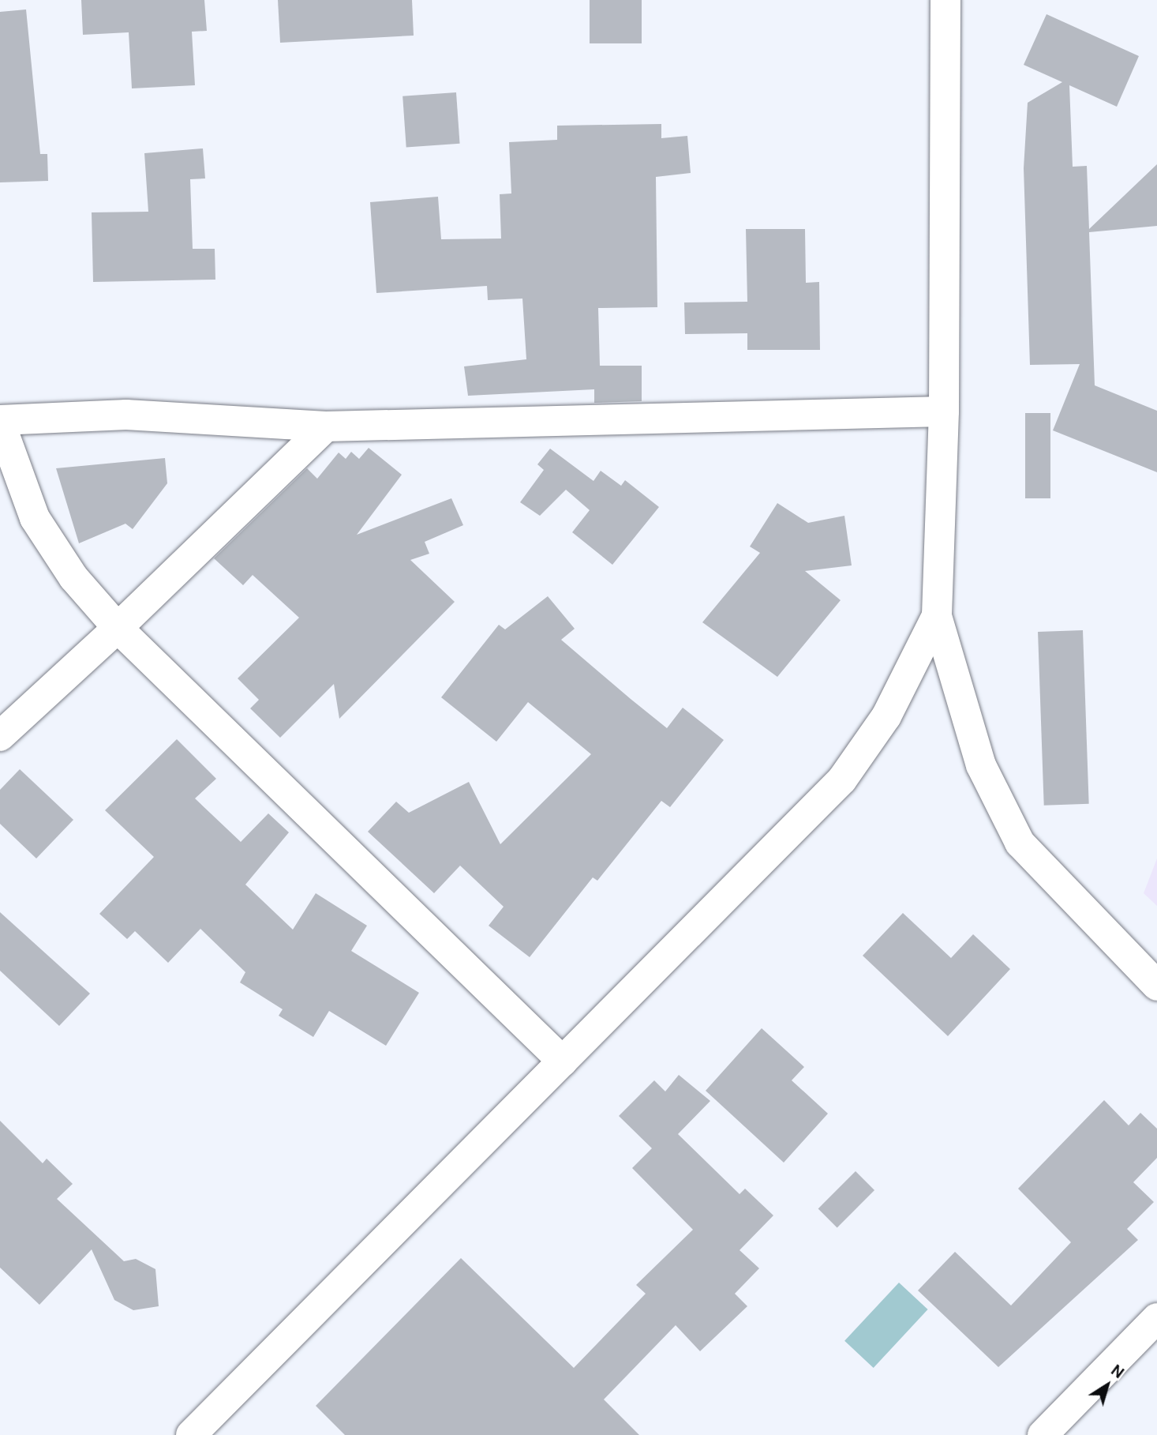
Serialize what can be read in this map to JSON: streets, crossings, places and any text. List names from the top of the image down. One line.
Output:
{"north":"top right"}
